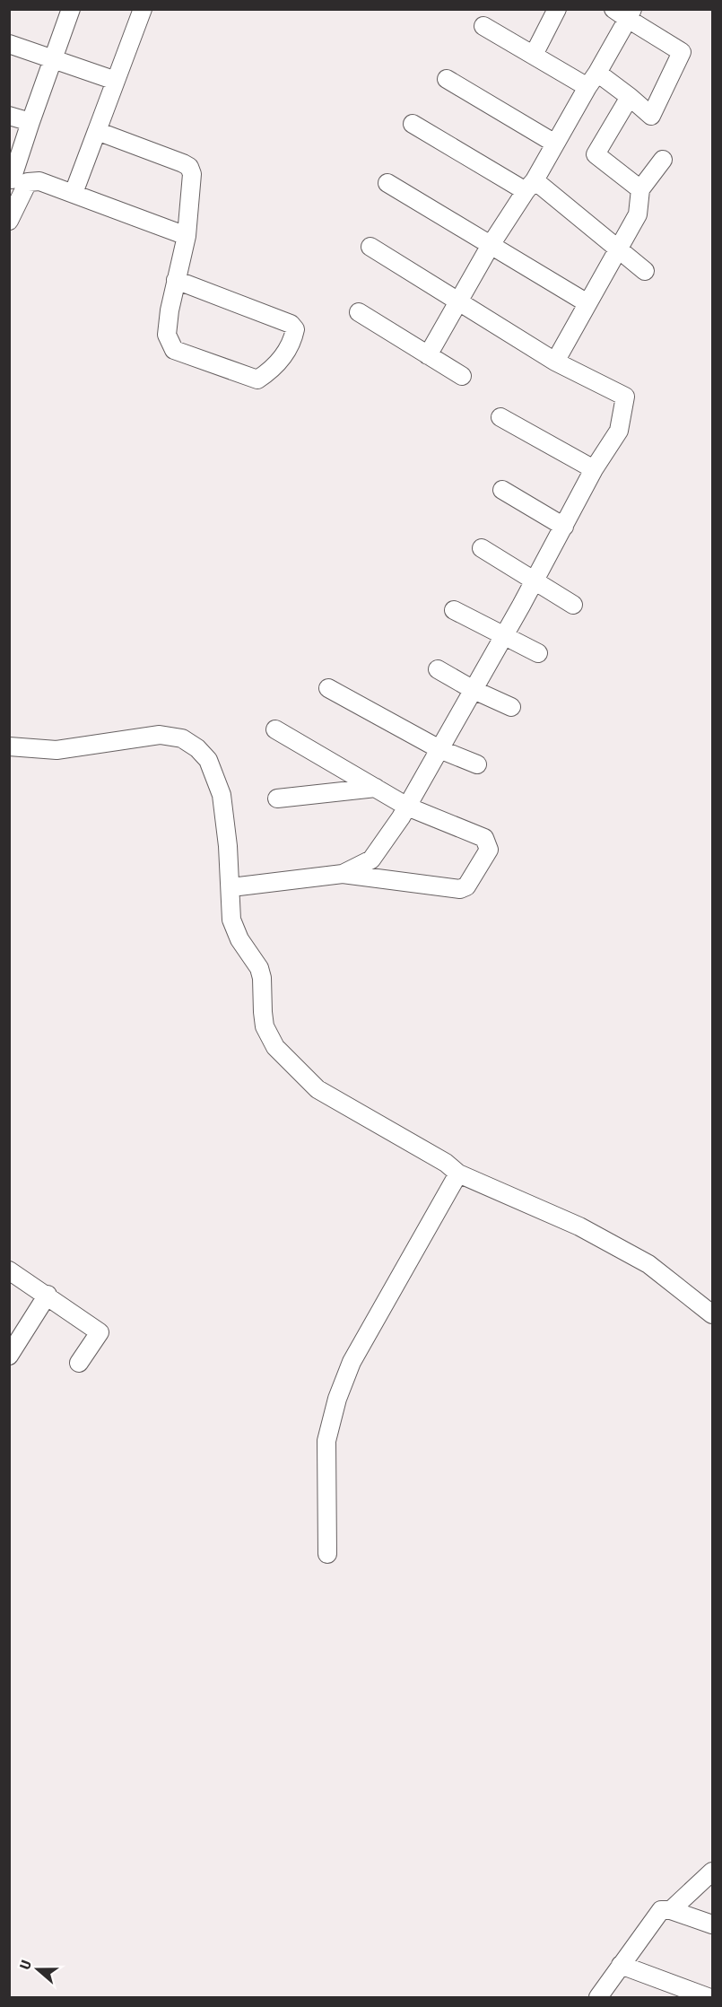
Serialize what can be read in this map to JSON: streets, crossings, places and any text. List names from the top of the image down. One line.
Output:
{"north":"left"}
